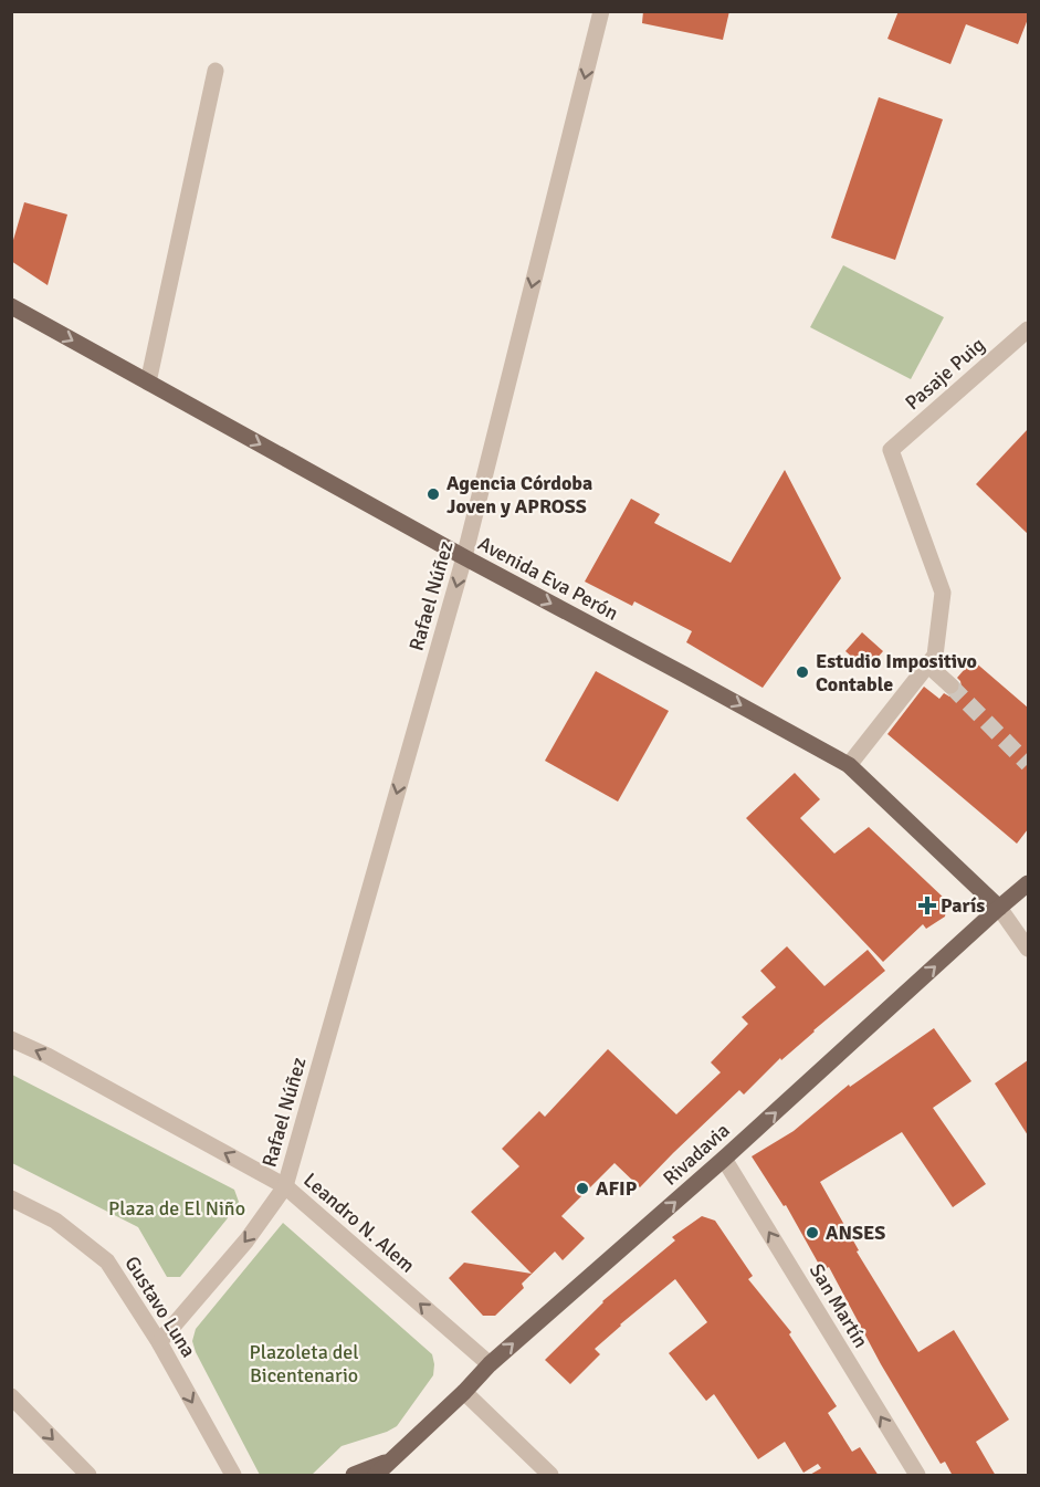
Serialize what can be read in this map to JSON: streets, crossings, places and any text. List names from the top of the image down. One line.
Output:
{"streets":{"main road":["Avenida Eva Perón","Rivadavia"],"street":["Pasaje Puig","Rafael Núñez","Leandro N. Alem","San Martín","Gustavo Luna"]},"crossings":[["Avenida Eva Perón","Rafael Núñez"],["Avenida Eva Perón","Rivadavia"],["Rafael Núñez","Leandro N. Alem"],["Rafael Núñez","Gustavo Luna"],["Rivadavia","Leandro N. Alem"],["Rivadavia","San Martín"]],"one_way":["Avenida Eva Perón","Rafael Núñez","Rivadavia","Leandro N. Alem","San Martín"],"parks":["Plaza de El Niño","Plazoleta del Bicentenario"],"places":{"other":["Agencia Córdoba Joven y APROSS","Estudio Impositivo Contable","AFIP","ANSES"],"health":["París"]}}
